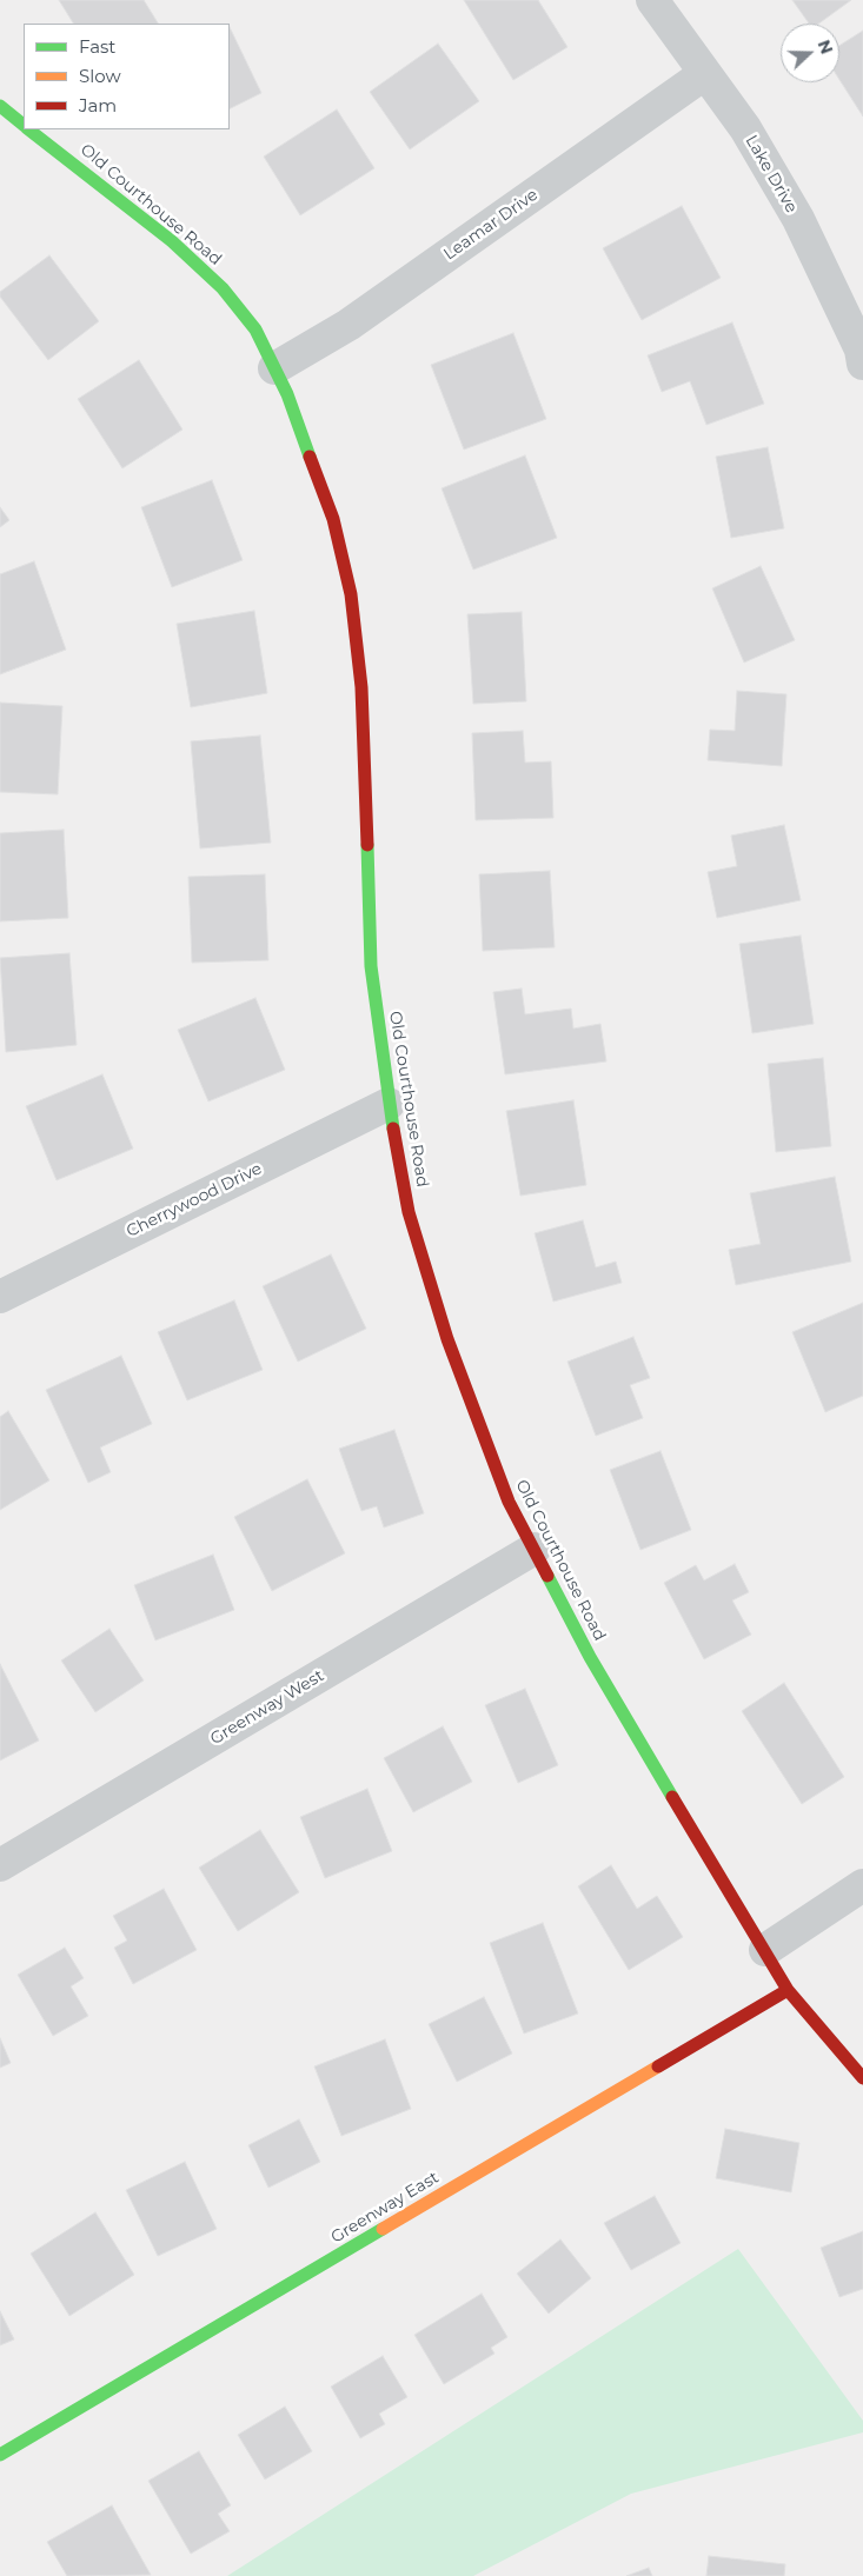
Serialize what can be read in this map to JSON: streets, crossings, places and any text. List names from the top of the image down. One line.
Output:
{"streets":{"street":["Lake Drive","Old Courthouse Road","Leamar Drive","Cherrywood Drive","Greenway West","Greenway East"]},"crossings":[["Lake Drive","Leamar Drive"],["Old Courthouse Road","Leamar Drive"],["Old Courthouse Road","Cherrywood Drive"],["Old Courthouse Road","Greenway West"],["Old Courthouse Road","Greenway East"]],"legend":["Fast","Slow","Jam"],"north":"right"}
